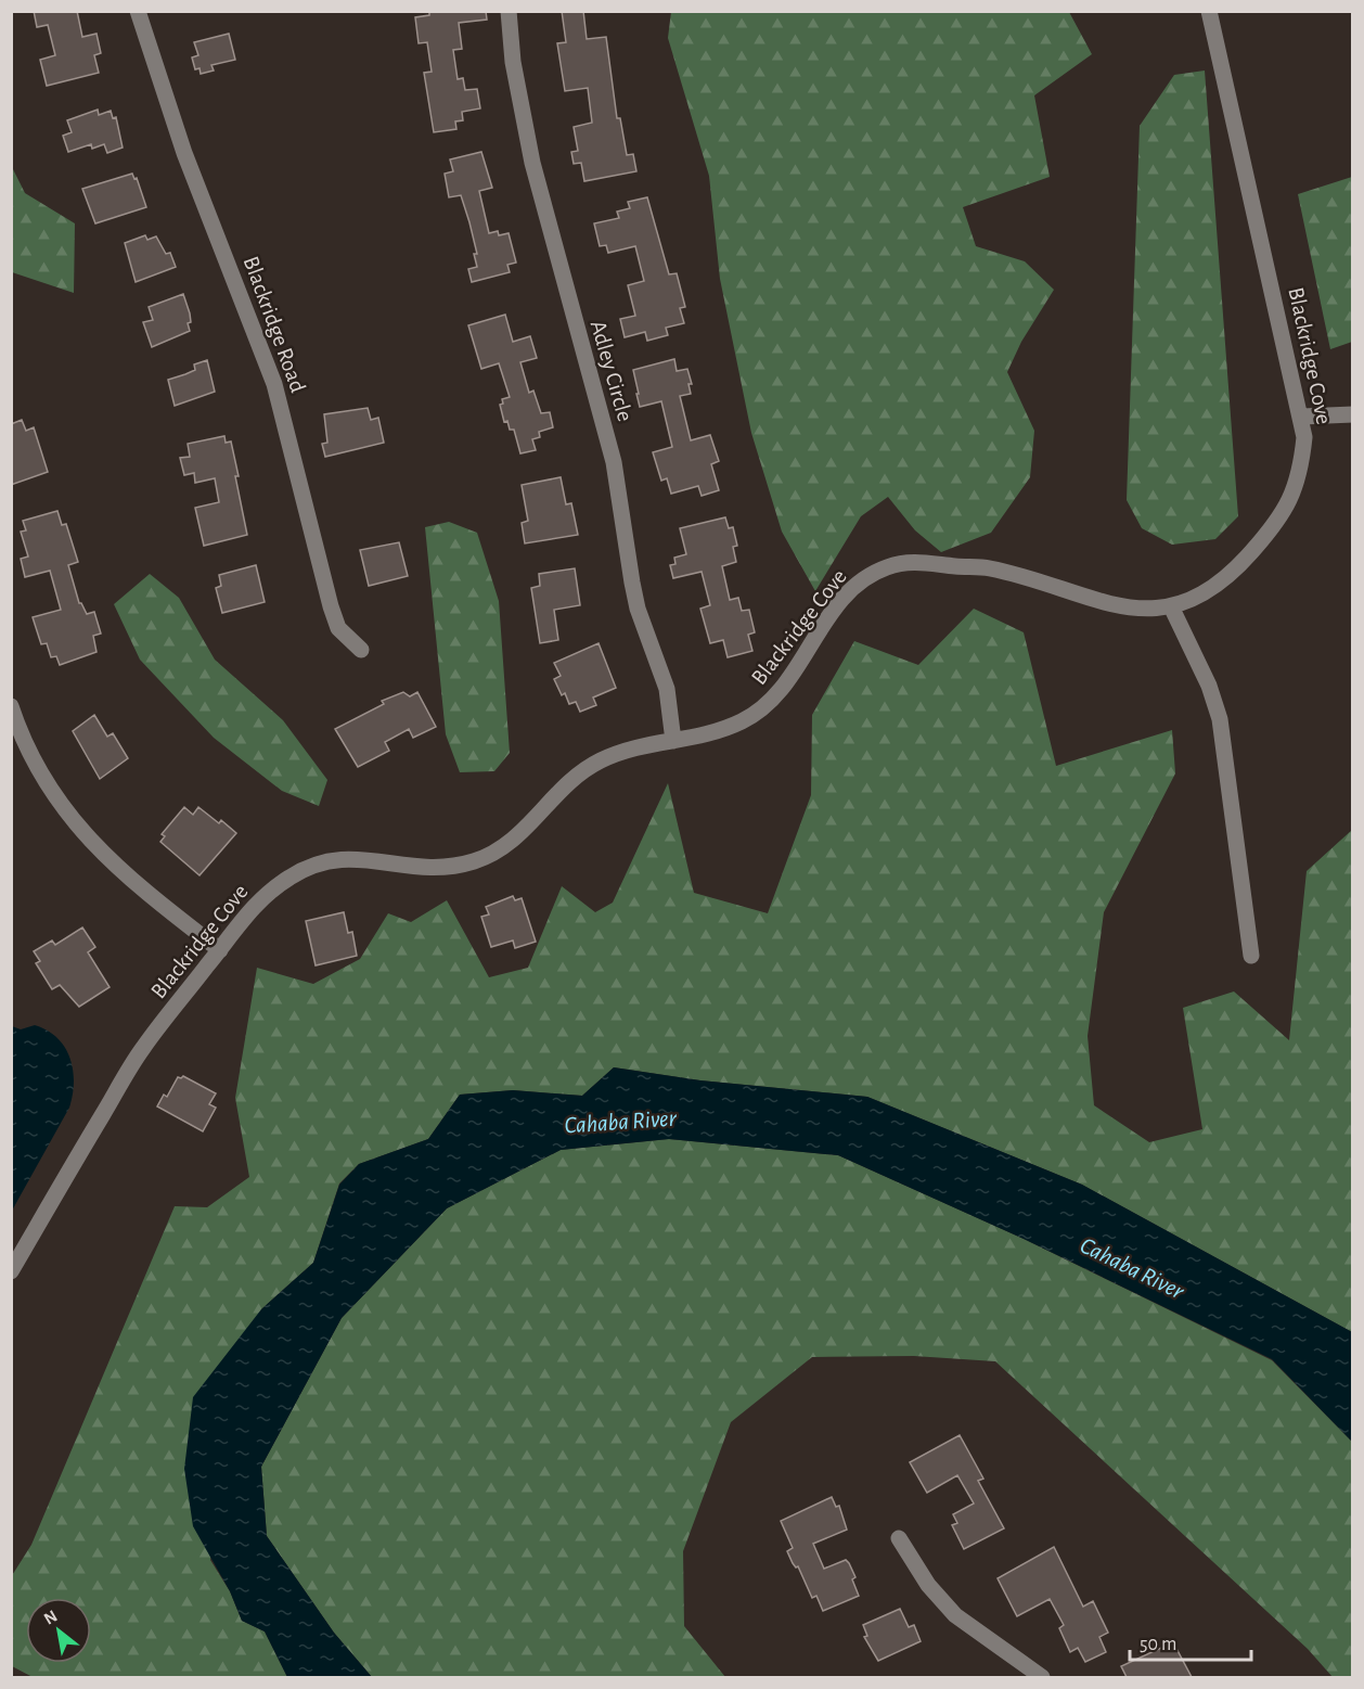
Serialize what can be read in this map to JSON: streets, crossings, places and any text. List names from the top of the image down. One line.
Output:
{"streets":{"street":["Blackridge Road","Blackridge Cove","Adley Circle"]},"crossings":[["Blackridge Cove","Adley Circle"]],"water":["Cahaba River"],"scale_bar":"50 m","north":"top left"}
